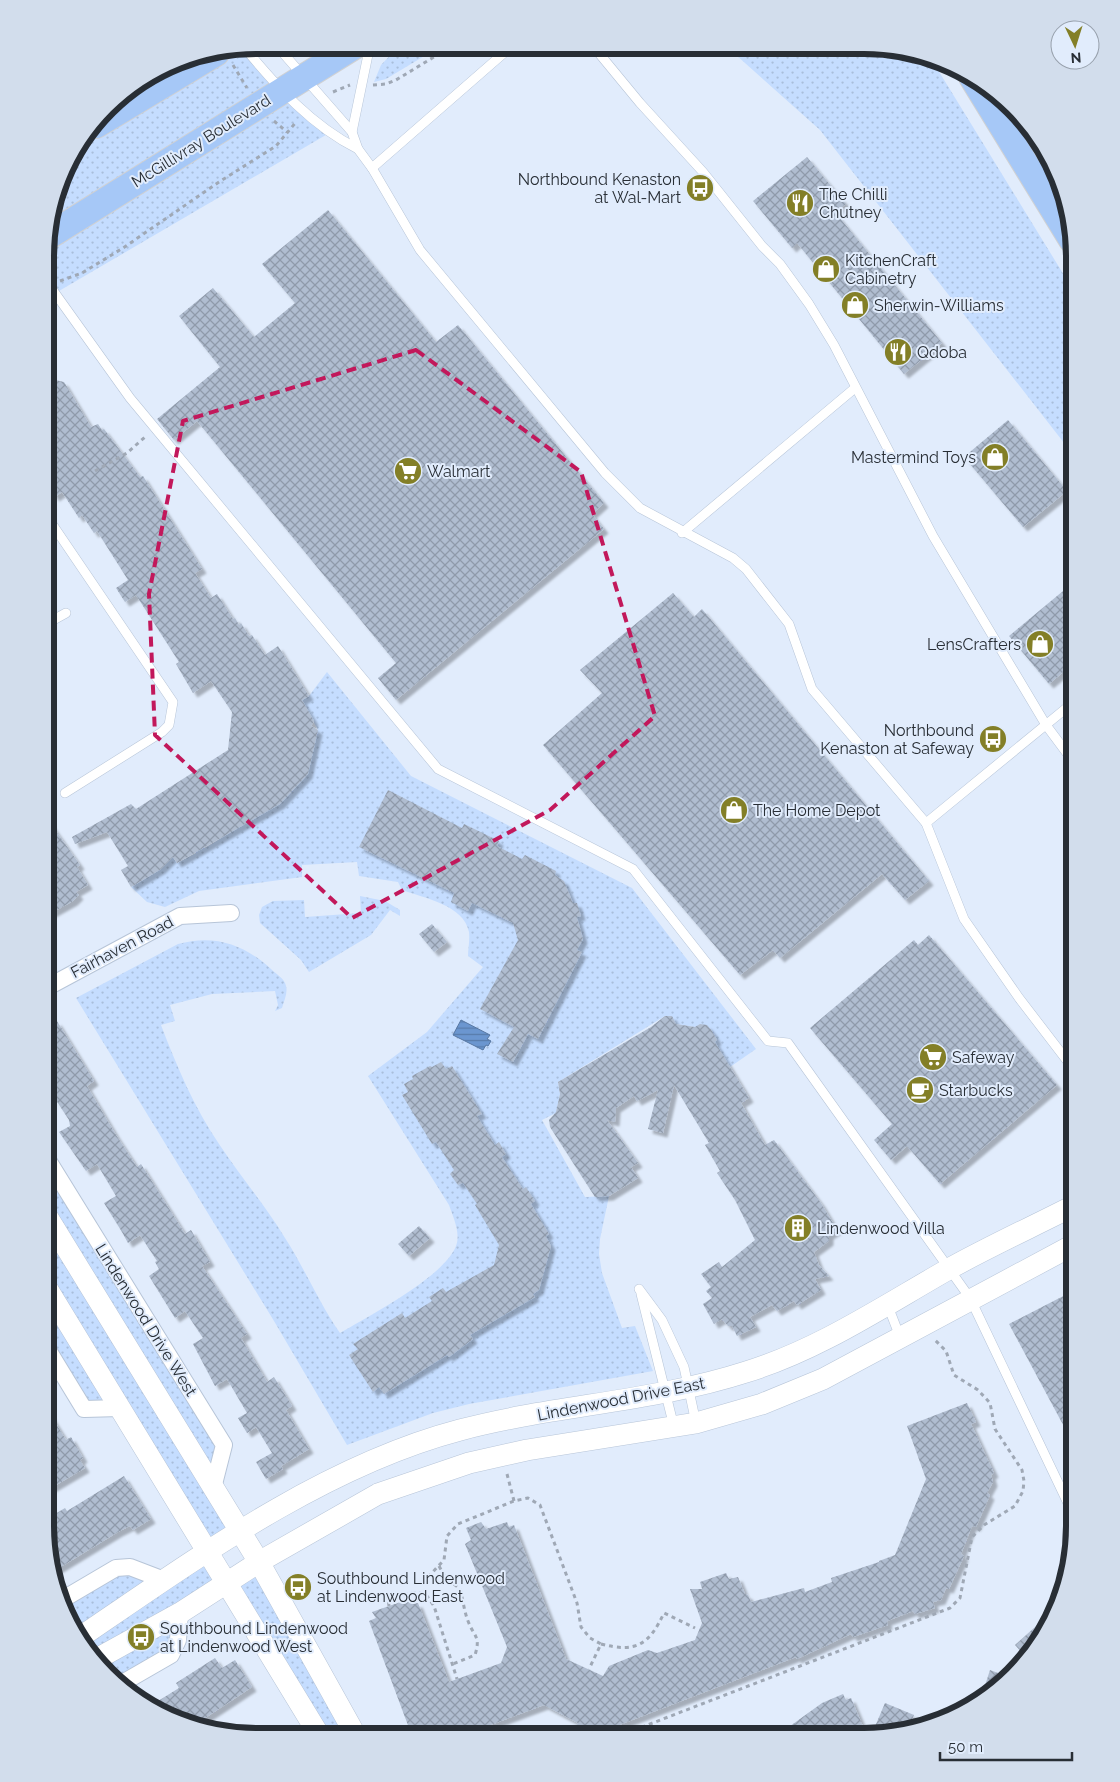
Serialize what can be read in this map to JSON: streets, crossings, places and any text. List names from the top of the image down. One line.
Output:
{"streets":{"main road":["McGillivray Boulevard"],"street":["Fairhaven Road","Lindenwood Drive West","Lindenwood Drive East"]},"crossings":[["Lindenwood Drive West","Lindenwood Drive East"]],"places":{"bus stop":["Northbound Kenaston at Wal-Mart","Northbound Kenaston at Safeway","Southbound Lindenwood at Lindenwood East","Southbound Lindenwood at Lindenwood West"],"restaurant":["The Chilli Chutney","Qdoba"],"shop":["KitchenCraft Cabinetry","Sherwin-Williams","Mastermind Toys","LensCrafters","The Home Depot"],"supermarket":["Walmart","Safeway"],"cafe":["Starbucks"],"building":["Lindenwood Villa"]},"scale_bar":"50 m","north":"bottom"}
